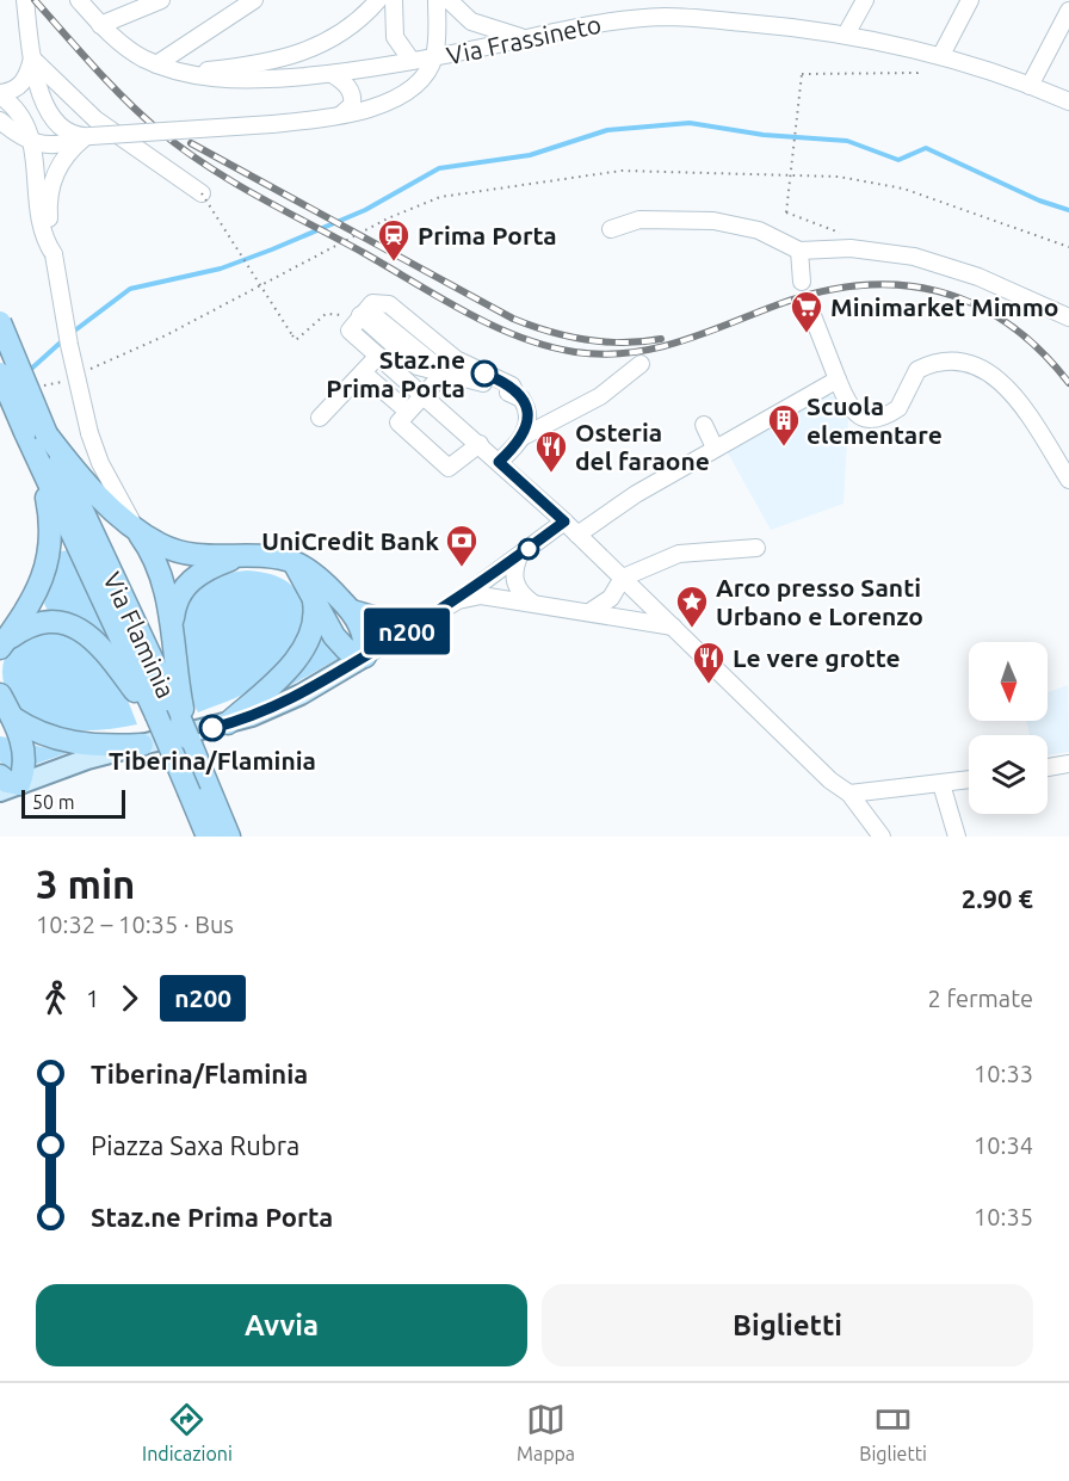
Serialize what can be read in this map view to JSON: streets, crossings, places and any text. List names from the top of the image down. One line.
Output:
{"streets":{"highway":["Via Flaminia"],"street":["Via Frassineto"]},"places":{"station":["Prima Porta"],"supermarket":["Minimarket Mimmo"],"other":["Staz.ne Prima Porta","Tiberina/Flaminia"],"building":["Scuola elementare"],"restaurant":["Osteria del faraone","Le vere grotte"],"bank":["UniCredit Bank"],"place":["Arco presso Santi Urbano e Lorenzo"]},"lines":["bus line n200"],"scale_bar":"50 m","north":"bottom","page":{"on_map":"n200","scale":"50 m","heading":["3 min","10:32 – 10:35 · Bus","2.90 €"],"legs":["1","n200","2 fermate"],"list":[{"name":"Tiberina/Flaminia","value":"10:33"},{"name":"Piazza Saxa Rubra","value":"10:34"},{"name":"Staz.ne Prima Porta","value":"10:35"}],"buttons":["Avvia","Biglietti"],"tabs":["Indicazioni","Mappa","Biglietti"]}}
